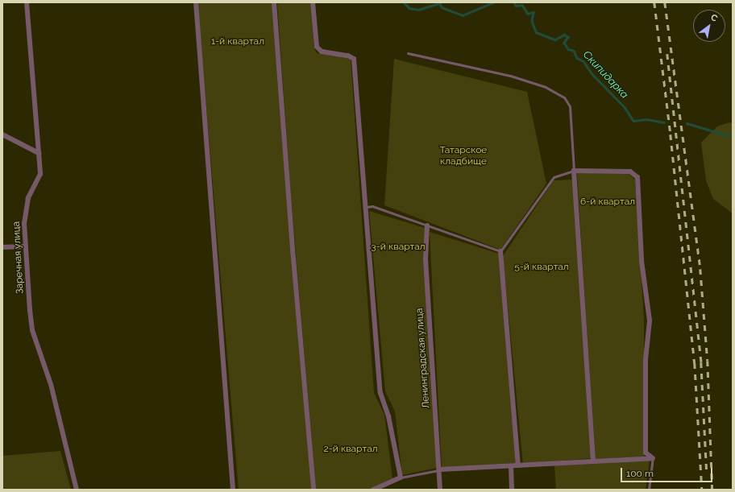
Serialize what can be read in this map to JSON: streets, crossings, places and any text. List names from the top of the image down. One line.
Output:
{"streets":{"street":["Заречная улица","Ленинградская улица"]},"water":["Скипидарка"],"parks":["1-й квартал","Татарское кладбище","6-й квартал","3-й квартал","5-й квартал","2-й квартал"],"scale_bar":"100 m","north":"top right"}
